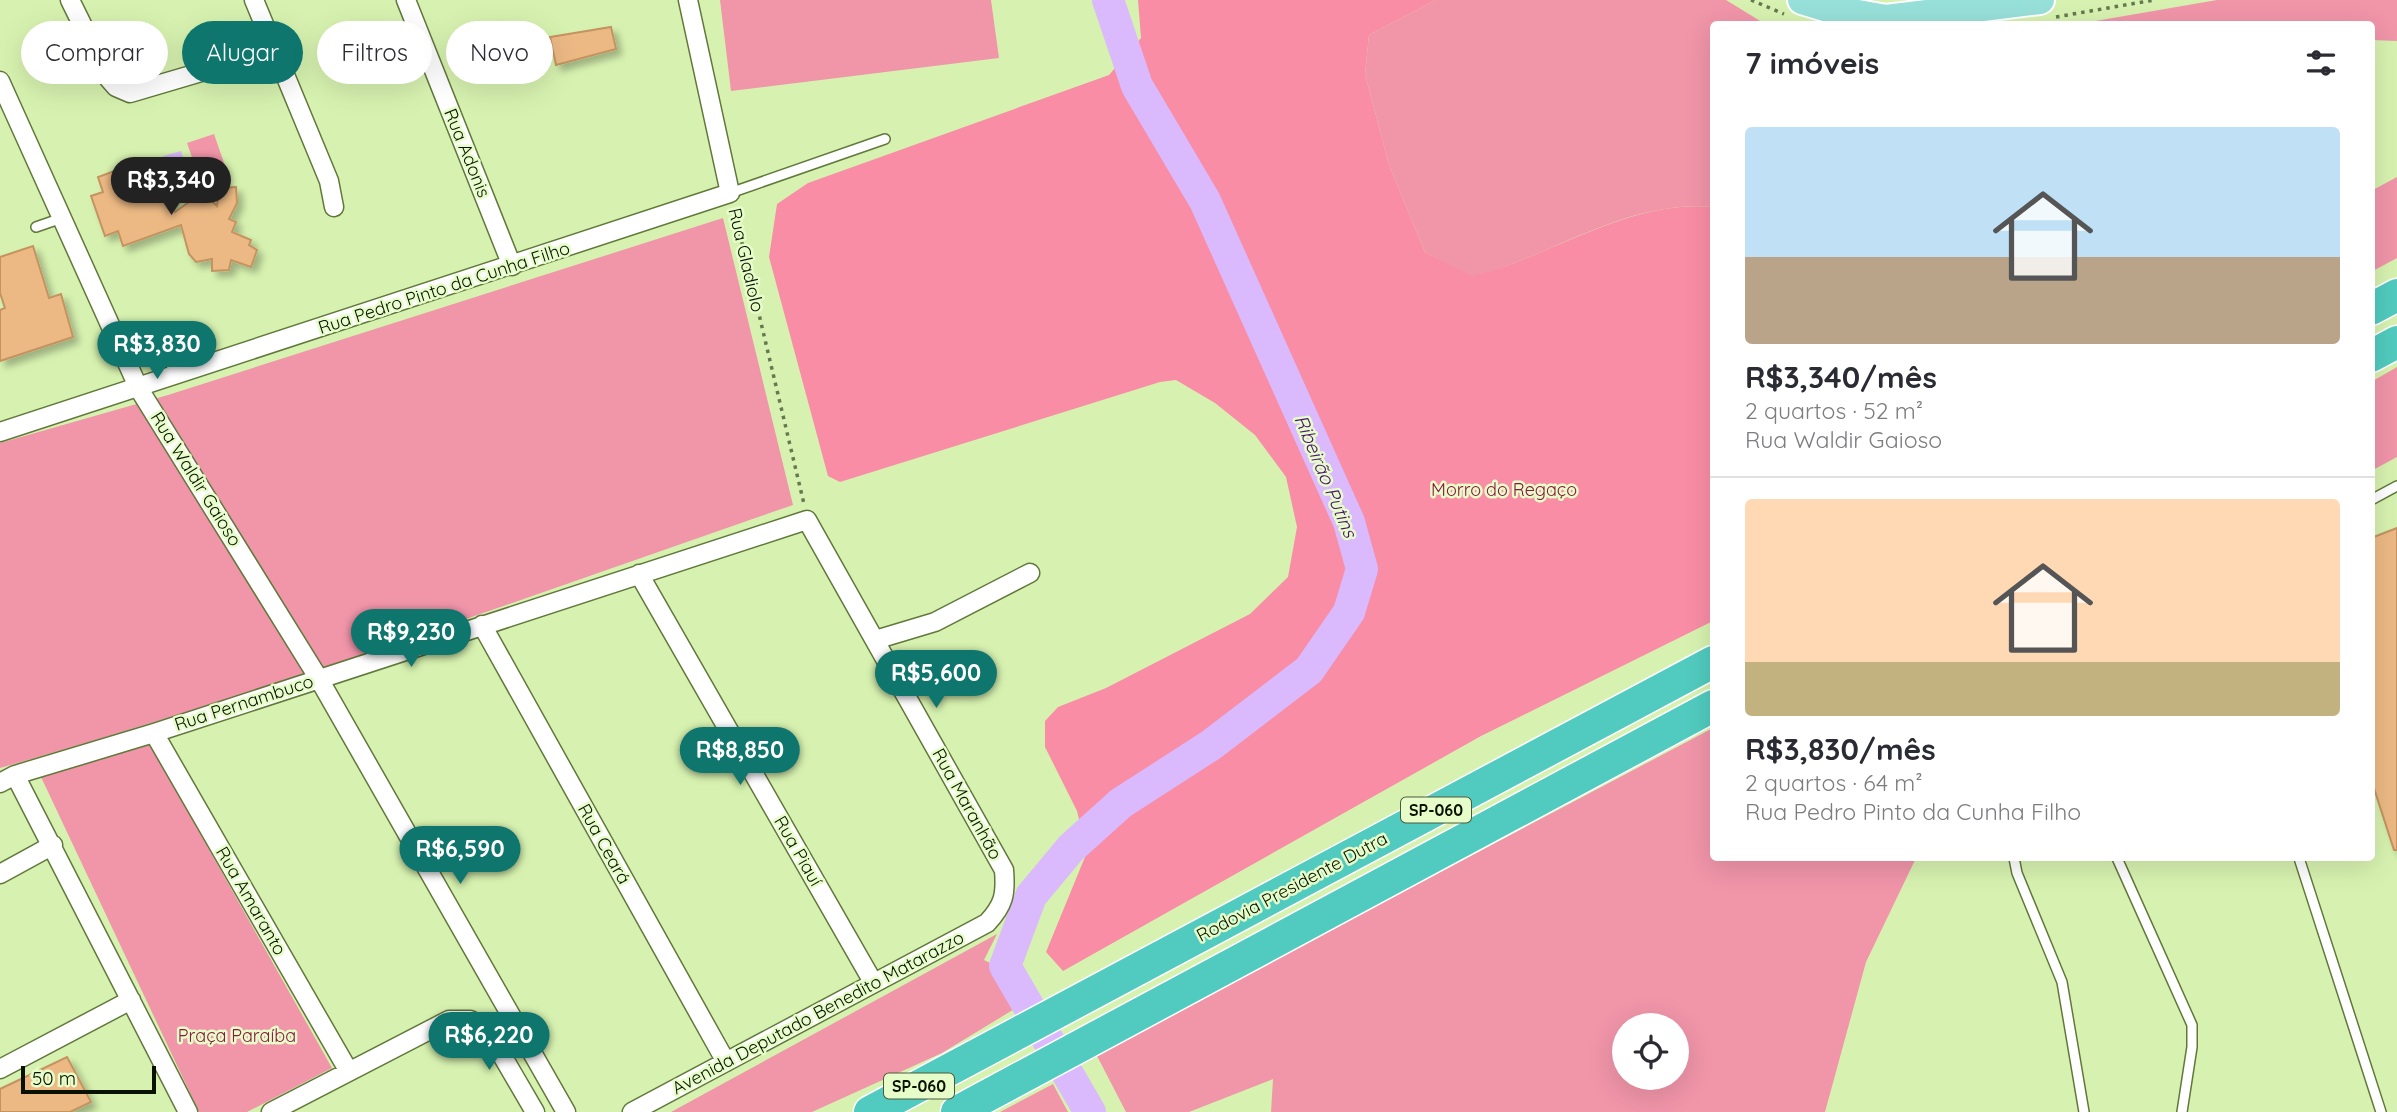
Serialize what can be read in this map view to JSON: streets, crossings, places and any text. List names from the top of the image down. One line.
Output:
{"streets":{"highway":["SP-060","Rodovia Presidente Dutra"],"street":["Rua Adonis","Rua Gladiolo","Rua Pedro Pinto da Cunha Filho","Rua Waldir Gaioso","Rua Pernambuco","Rua Maranhão","Rua Ceará","Rua Piauí","Rua Amaranto","Avenida Deputado Benedito Matarazzo"]},"crossings":[["Rua Adonis","Rua Pedro Pinto da Cunha Filho"],["Rua Gladiolo","Rua Pedro Pinto da Cunha Filho"],["Rua Gladiolo","Rua Pernambuco"],["Rua Gladiolo","Rua Maranhão"],["Rua Pedro Pinto da Cunha Filho","Rua Waldir Gaioso"],["Rua Waldir Gaioso","Rua Pernambuco"],["Rua Pernambuco","Rua Maranhão"],["Rua Pernambuco","Rua Ceará"],["Rua Pernambuco","Rua Piauí"],["Rua Pernambuco","Rua Amaranto"],["Rua Maranhão","Avenida Deputado Benedito Matarazzo"],["Rua Ceará","Avenida Deputado Benedito Matarazzo"],["Rua Piauí","Avenida Deputado Benedito Matarazzo"]],"water":["Ribeirão Putins"],"parks":["Morro do Regaço","Praça Paraíba"],"scale_bar":"50 m","page":{"chip":["Comprar","Alugar","Filtros","Novo"],"heading":"7 imóveis","list":[{"name":"R$3,340/mês","note":"2 quartos · 52 m² · Rua Waldir Gaioso"},{"name":"R$3,830/mês","note":"2 quartos · 64 m² · Rua Pedro Pinto da Cunha Filho"}],"price":["R$3,340","R$3,830","R$9,230","R$5,600","R$8,850","R$6,590","R$6,220"],"scale":"50 m"}}
